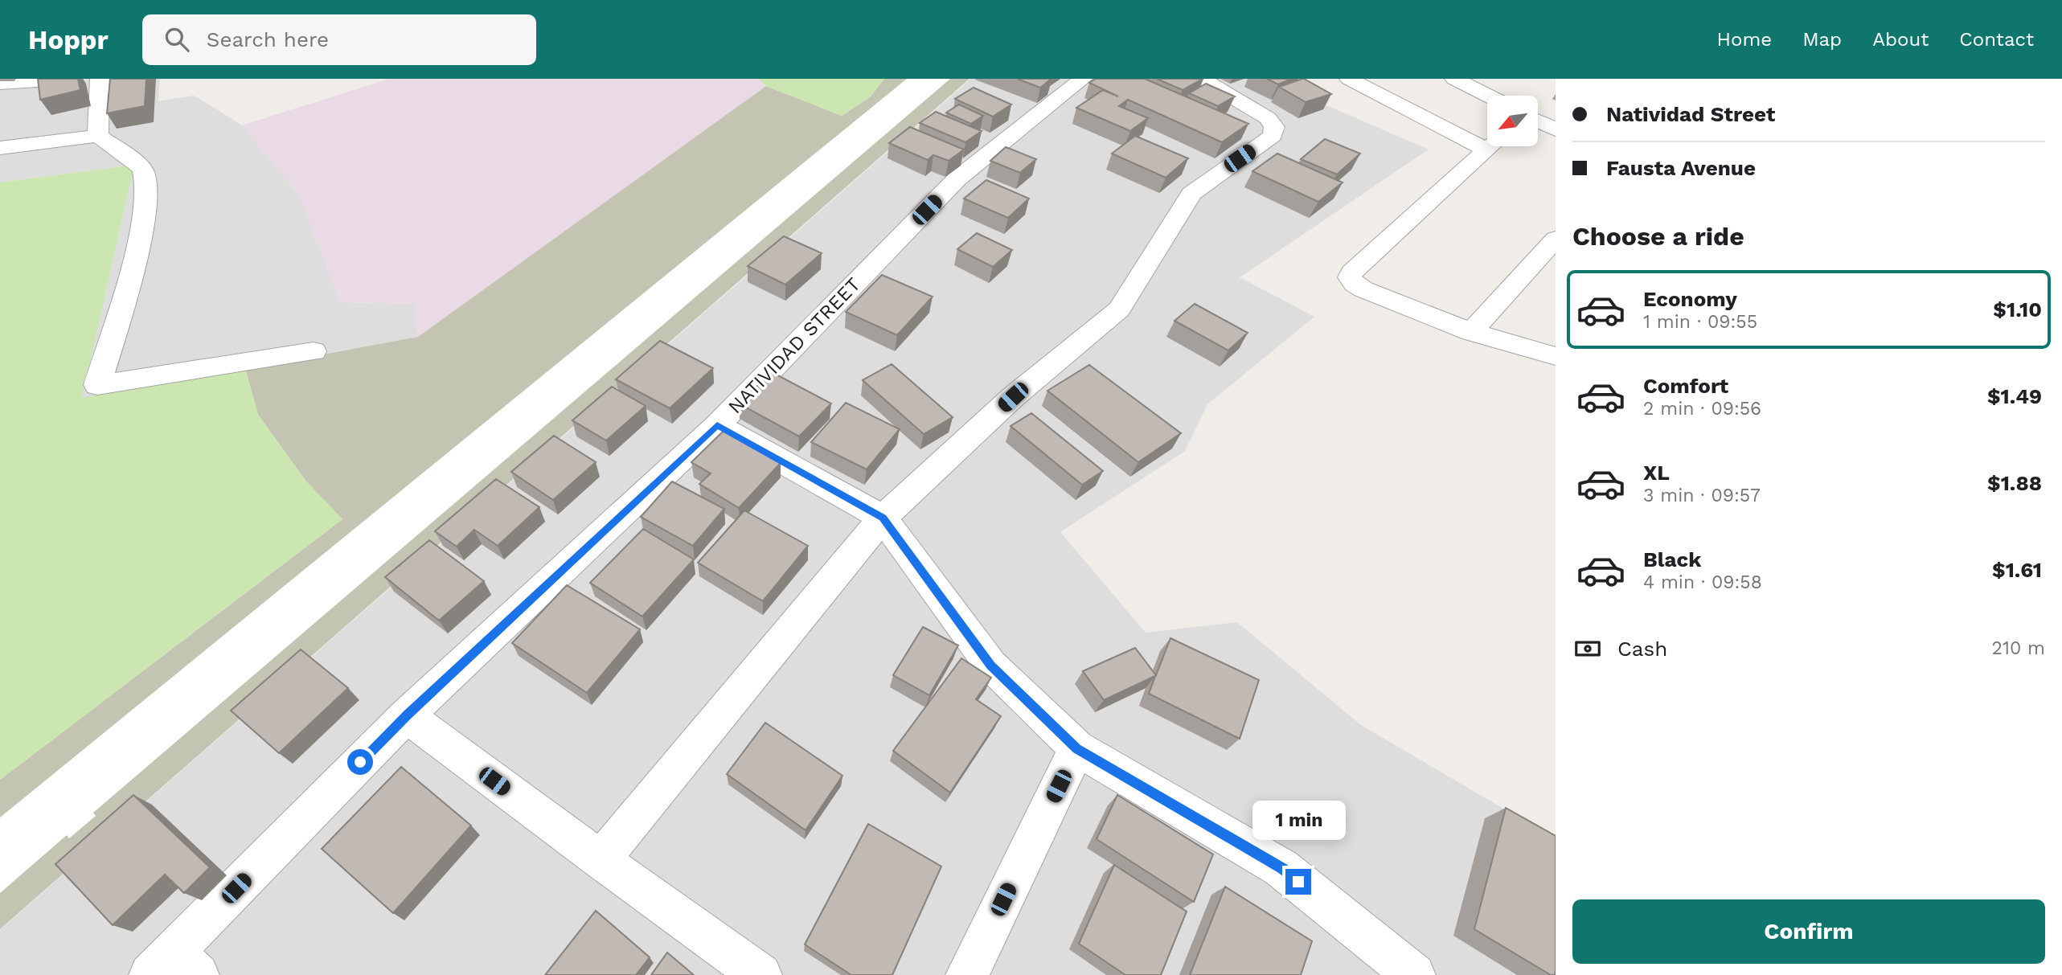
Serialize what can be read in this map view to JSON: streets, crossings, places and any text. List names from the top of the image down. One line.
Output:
{"streets":{"street":["NATIVIDAD STREET"]},"north":"bottom left","page":{"header":"Hoppr","search":"Search here","nav":["Home","Map","About","Contact"],"banner":["Natividad Street","Fausta Avenue"],"heading":"Choose a ride","list":[{"name":"Economy","note":"1 min · 09:55","value":"$1.10"},{"name":"Comfort","note":"2 min · 09:56","value":"$1.49"},{"name":"XL","note":"3 min · 09:57","value":"$1.88"},{"name":"Black","note":"4 min · 09:58","value":"$1.61"}],"pay":["Cash","210 m"],"bubble":"1 min","buttons":"Confirm"}}
